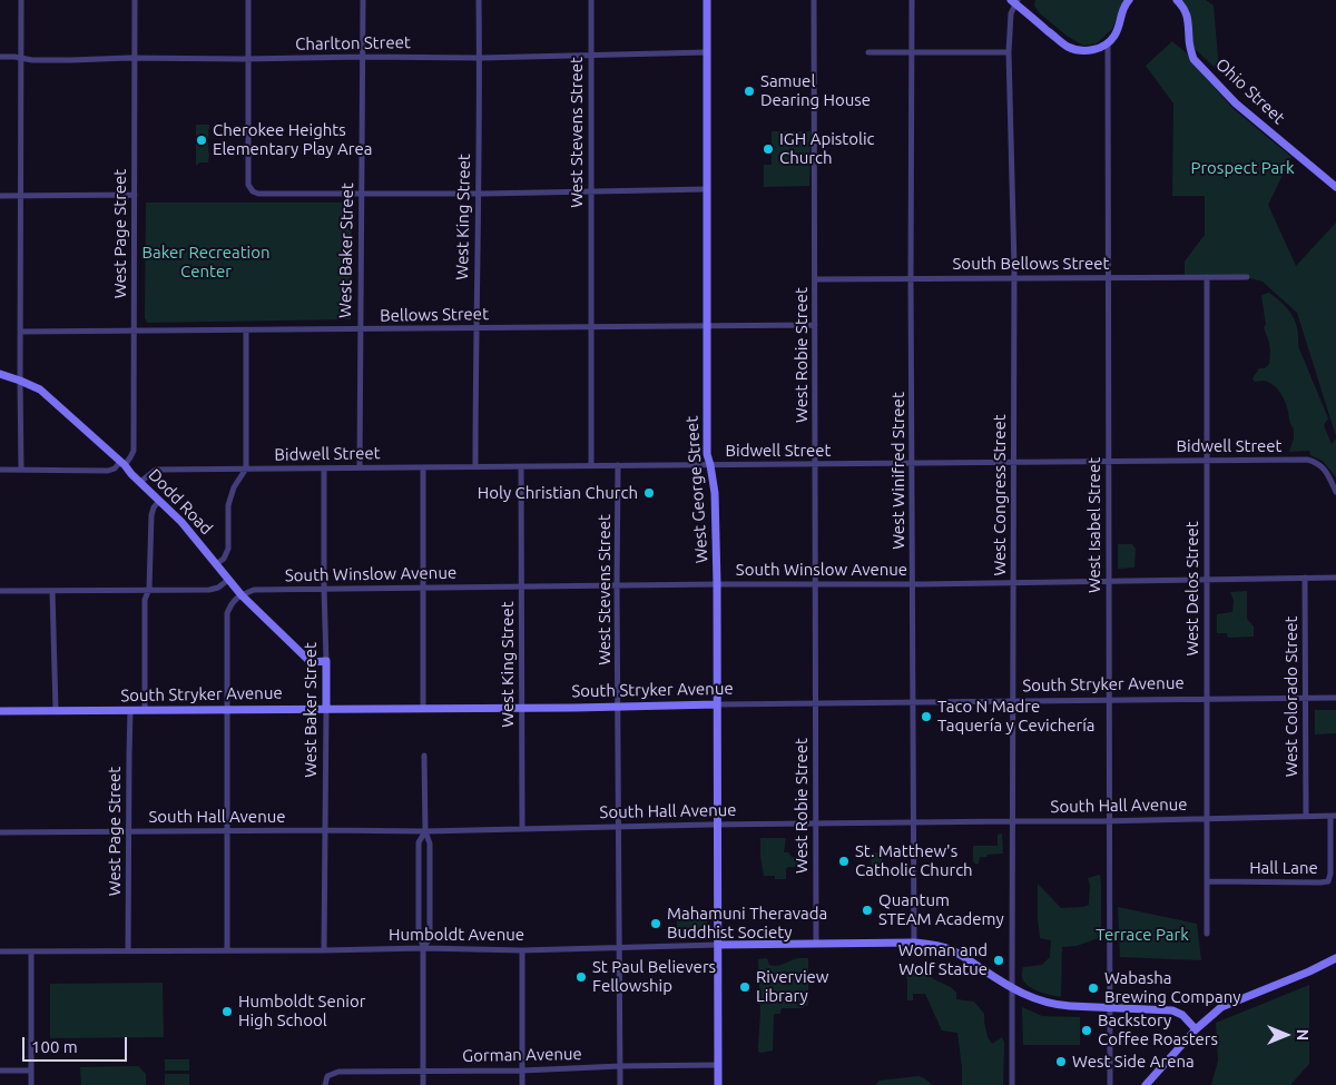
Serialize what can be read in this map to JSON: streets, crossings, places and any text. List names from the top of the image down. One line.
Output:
{"streets":{"street":["Charlton Street","Ohio Street","West Stevens Street","West King Street","West Page Street","West Baker Street","South Bellows Street","Bellows Street","West Robie Street","Bidwell Street","West Winifred Street","West George Street","West Congress Street","Dodd Road","West Isabel Street","South Winslow Avenue","West Delos Street","South Stryker Avenue","West Colorado Street","South Hall Avenue","Hall Lane","Humboldt Avenue","Gorman Avenue"]},"crossings":[["Charlton Street","West Stevens Street"],["Charlton Street","West King Street"],["Charlton Street","West Page Street"],["Charlton Street","West Baker Street"],["Charlton Street","West George Street"],["West Stevens Street","Bellows Street"],["West Stevens Street","Bidwell Street"],["West Stevens Street","South Winslow Avenue"],["West Stevens Street","South Stryker Avenue"],["West Stevens Street","South Hall Avenue"],["West Stevens Street","Humboldt Avenue"],["West Stevens Street","Gorman Avenue"],["West King Street","Bellows Street"],["West King Street","Bidwell Street"],["West King Street","South Winslow Avenue"],["West King Street","South Stryker Avenue"],["West King Street","South Hall Avenue"],["West Page Street","Bellows Street"],["West Page Street","Dodd Road"],["West Page Street","South Stryker Avenue"],["West Page Street","South Hall Avenue"],["West Page Street","Humboldt Avenue"],["West Baker Street","Bellows Street"],["West Baker Street","Bidwell Street"],["West Baker Street","Dodd Road"],["West Baker Street","South Winslow Avenue"],["West Baker Street","South Stryker Avenue"],["West Baker Street","South Hall Avenue"],["West Baker Street","Humboldt Avenue"],["South Bellows Street","West Robie Street"],["South Bellows Street","West Winifred Street"],["South Bellows Street","West Congress Street"],["South Bellows Street","West Isabel Street"],["South Bellows Street","West Delos Street"],["Bellows Street","West Robie Street"],["Bellows Street","West George Street"],["West Robie Street","Bidwell Street"],["West Robie Street","South Winslow Avenue"],["West Robie Street","South Stryker Avenue"],["West Robie Street","South Hall Avenue"],["West Robie Street","Humboldt Avenue"],["Bidwell Street","West Winifred Street"],["Bidwell Street","West George Street"],["Bidwell Street","West Congress Street"],["Bidwell Street","Dodd Road"],["Bidwell Street","West Isabel Street"],["Bidwell Street","West Delos Street"],["West Winifred Street","South Winslow Avenue"],["West Winifred Street","South Stryker Avenue"],["West Winifred Street","South Hall Avenue"],["West Winifred Street","Humboldt Avenue"],["West George Street","South Winslow Avenue"],["West George Street","South Stryker Avenue"],["West George Street","South Hall Avenue"],["West George Street","Humboldt Avenue"],["West George Street","Gorman Avenue"],["West Congress Street","South Winslow Avenue"],["West Congress Street","South Stryker Avenue"],["West Congress Street","South Hall Avenue"],["West Congress Street","Humboldt Avenue"],["Dodd Road","South Winslow Avenue"],["West Isabel Street","South Winslow Avenue"],["West Isabel Street","South Stryker Avenue"],["West Isabel Street","South Hall Avenue"],["West Isabel Street","Humboldt Avenue"],["South Winslow Avenue","West Delos Street"],["South Winslow Avenue","West Colorado Street"],["West Delos Street","South Stryker Avenue"],["West Delos Street","South Hall Avenue"],["West Delos Street","Hall Lane"],["South Stryker Avenue","West Colorado Street"],["West Colorado Street","South Hall Avenue"],["South Hall Avenue","Hall Lane"]],"parks":["Prospect Park","Baker Recreation Center","Terrace Park"],"places":["Samuel Dearing House","Cherokee Heights Elementary Play Area","IGH Apistolic Church","Holy Christian Church","Taco N Madre Taquería y Cevichería","St. Matthew's Catholic Church","Quantum STEAM Academy","Mahamuni Theravada Buddhist Society","Woman and Wolf Statue","St Paul Believers Fellowship","Riverview Library","Wabasha Brewing Company","Humboldt Senior High School","Backstory Coffee Roasters","West Side Arena"],"scale_bar":"100 m","north":"right"}
